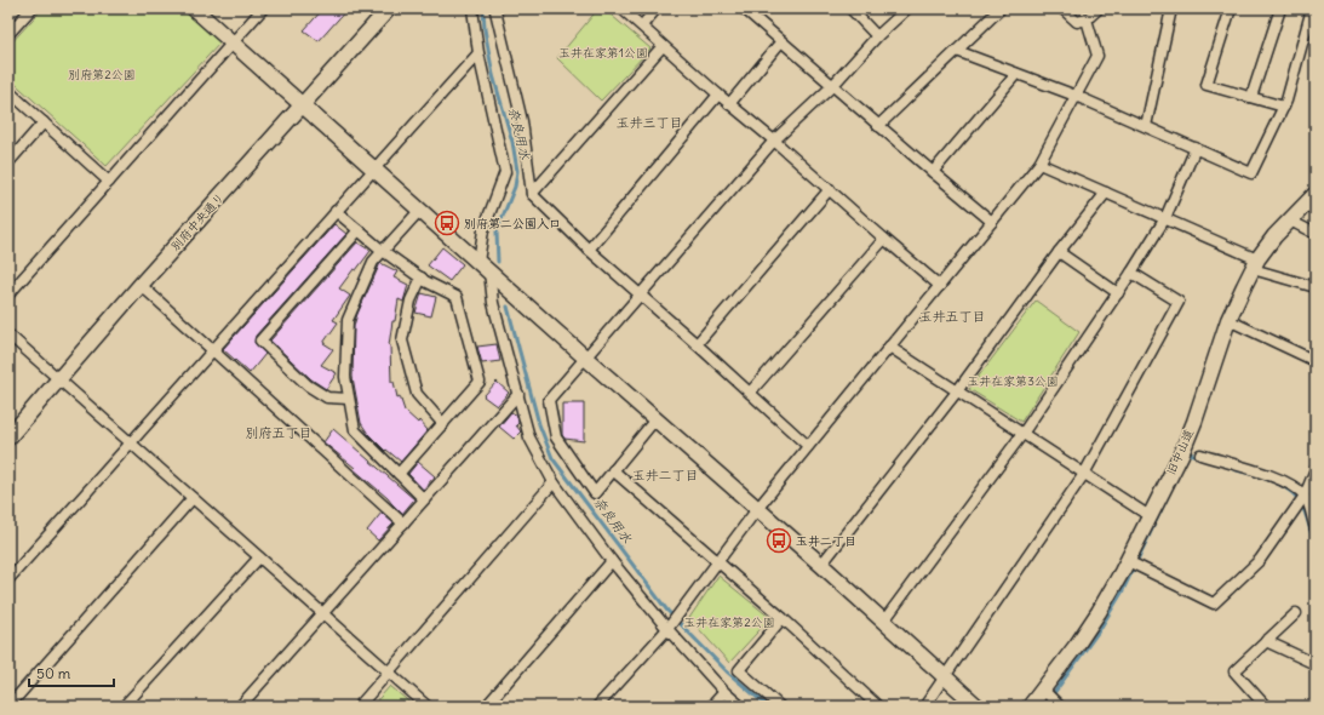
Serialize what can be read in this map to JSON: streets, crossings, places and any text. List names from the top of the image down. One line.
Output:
{"streets":{"street":["別府中央通り","旧中山道"]},"districts":["玉井三丁目","玉井五丁目","別府五丁目","玉井二丁目"],"water":["奈良用水"],"parks":["玉井在家第1公園","別府第2公園","玉井在家第3公園","玉井在家第2公園"],"places":{"bus stop":["別府第二公園入口","玉井二丁目"]},"scale_bar":"50 m"}
